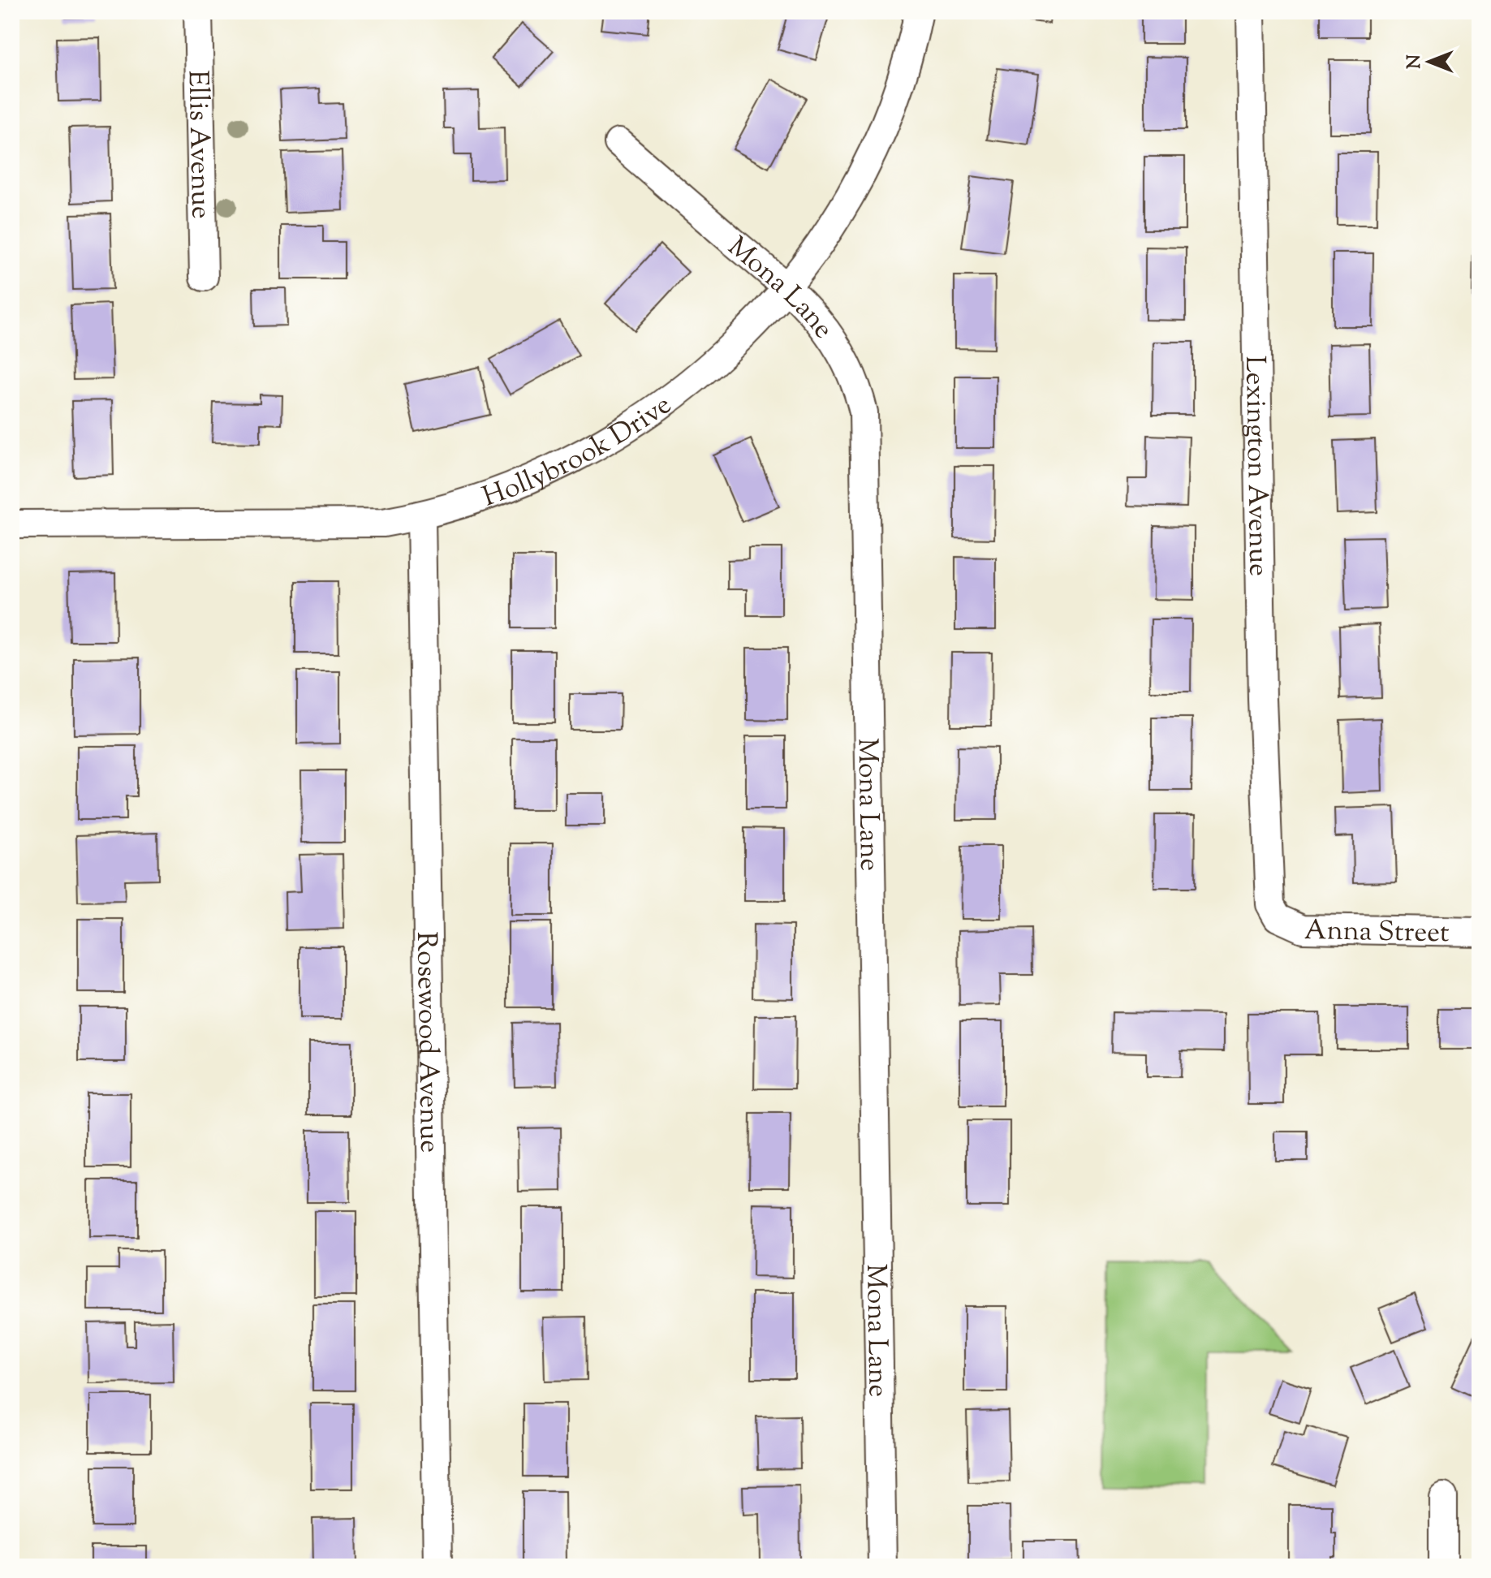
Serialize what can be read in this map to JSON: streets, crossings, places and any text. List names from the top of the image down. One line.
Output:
{"streets":{"street":["Ellis Avenue","Mona Lane","Hollybrook Drive","Lexington Avenue","Anna Street","Rosewood Avenue"]},"crossings":[["Mona Lane","Hollybrook Drive"],["Hollybrook Drive","Rosewood Avenue"],["Lexington Avenue","Anna Street"]],"north":"left"}
